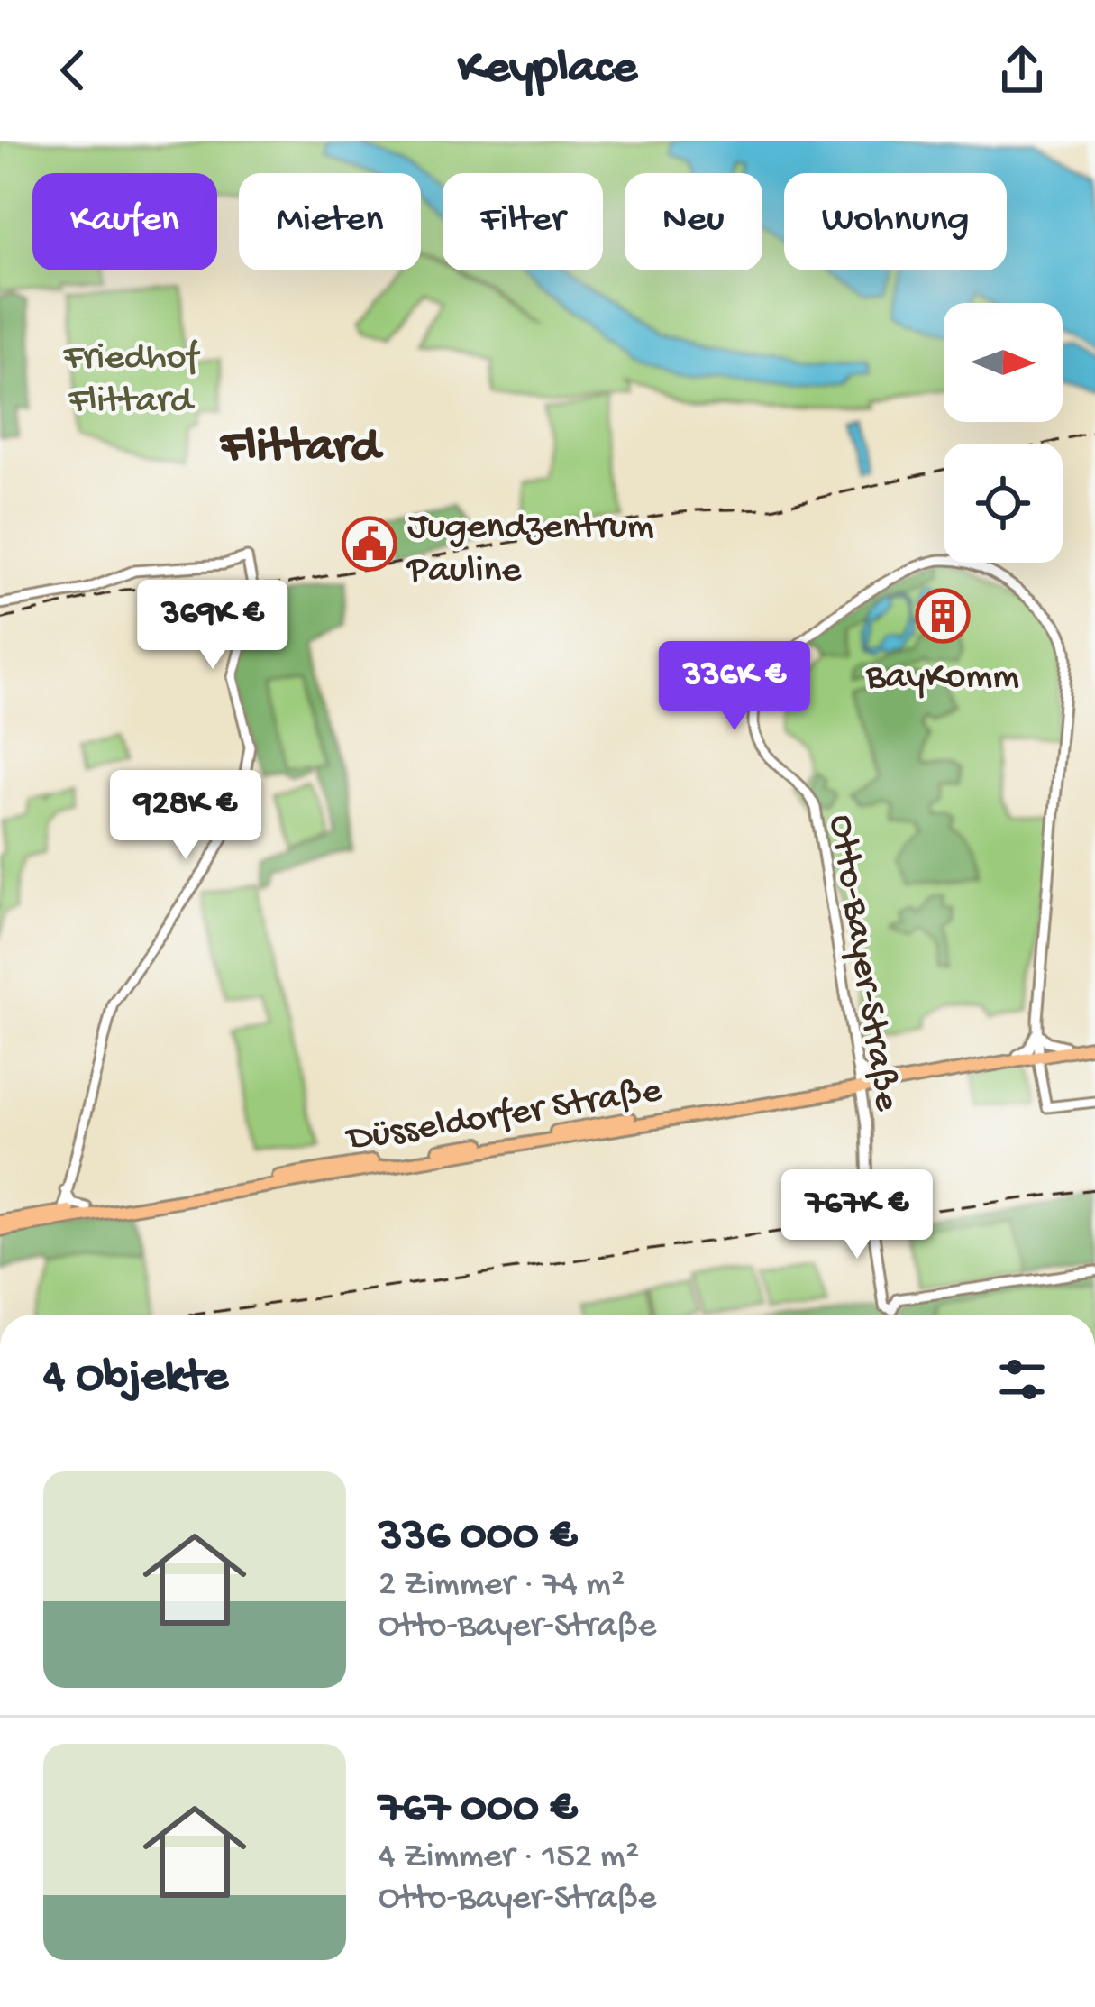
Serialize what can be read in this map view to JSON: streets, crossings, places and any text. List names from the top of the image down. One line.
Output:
{"streets":{"main road":["Düsseldorfer Straße"],"street":["Otto-Bayer-Straße"]},"crossings":[["Otto-Bayer-Straße","Düsseldorfer Straße"]],"districts":["Flittard"],"parks":["Friedhof Flittard"],"places":{"public building":["Jugendzentrum Pauline"],"building":["BayKomm"]},"north":"right","page":{"header":"Keyplace","chip":["Kaufen","Mieten","Filter","Neu","Wohnung"],"price":["369K €","336K €","928K €","767K €"],"heading":"4 Objekte","list":[{"name":"336 000 €","note":"2 Zimmer · 74 m² · Otto-Bayer-Straße"},{"name":"767 000 €","note":"4 Zimmer · 152 m² · Otto-Bayer-Straße"}]}}
